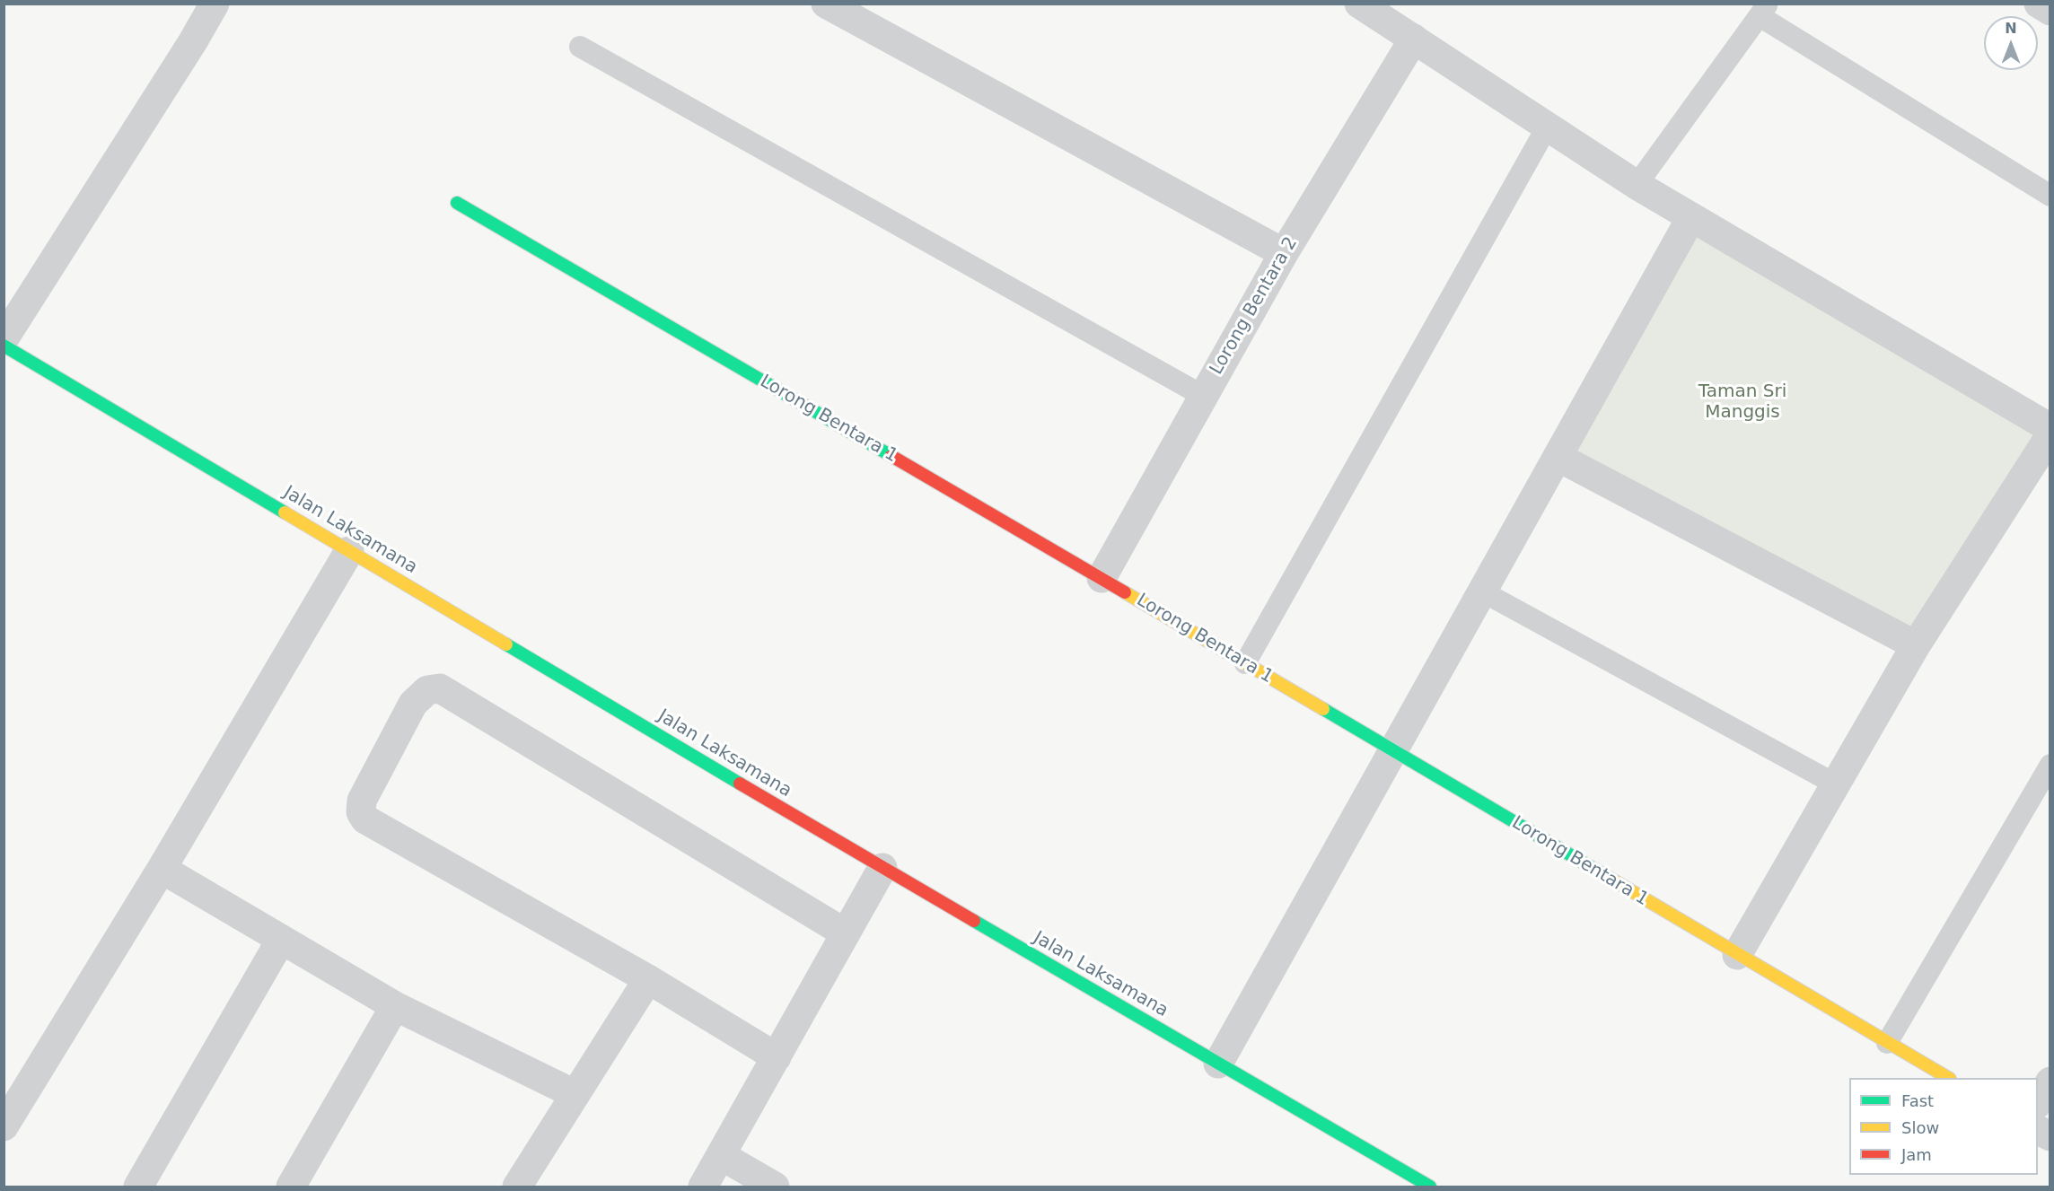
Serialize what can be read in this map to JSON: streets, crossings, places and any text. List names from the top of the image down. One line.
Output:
{"streets":{"street":["Lorong Bentara 2","Lorong Bentara 1","Jalan Laksamana"]},"crossings":[["Lorong Bentara 2","Lorong Bentara 1"]],"parks":["Taman Sri Manggis"],"legend":["Fast","Slow","Jam"],"north":"top"}
